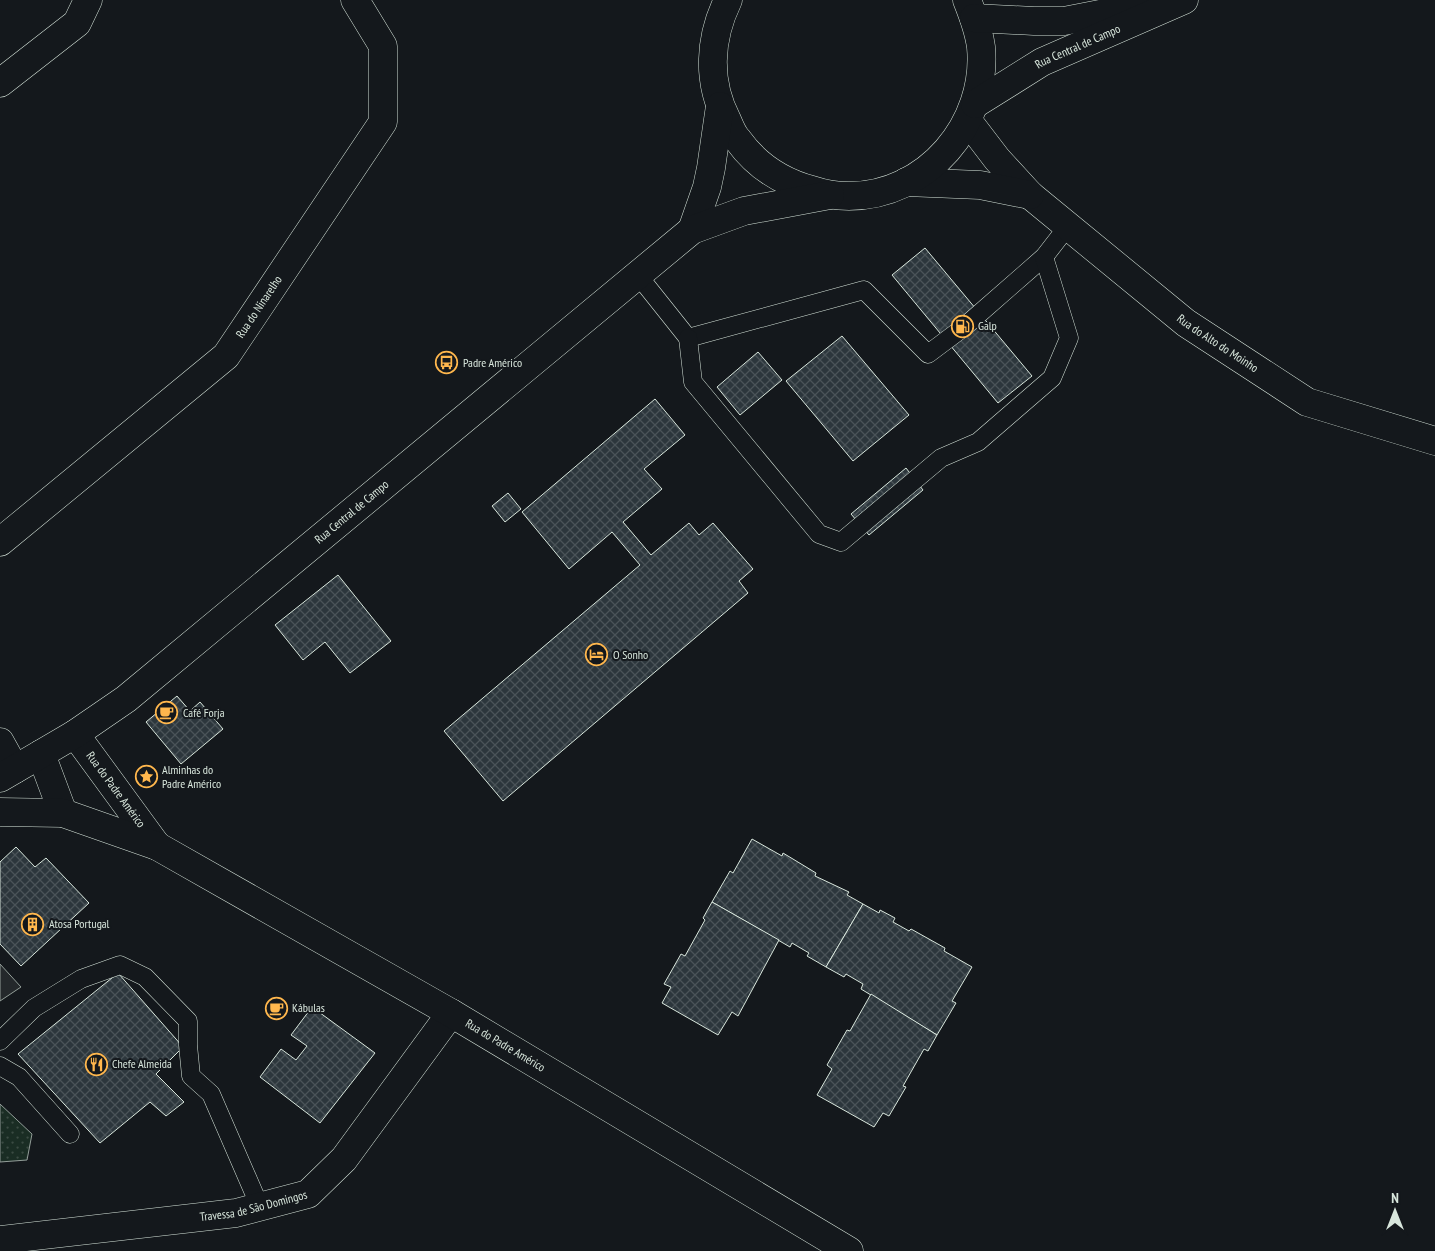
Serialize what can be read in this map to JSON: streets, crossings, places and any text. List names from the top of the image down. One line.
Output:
{"streets":{"street":["Rua Central de Campo","Rua do Ninarelho","Rua do Alto do Moinho","Rua do Padre Américo","Travessa de São Domingos"]},"crossings":[["Rua Central de Campo","Rua do Alto do Moinho"],["Rua Central de Campo","Rua do Padre Américo"],["Rua do Padre Américo","Travessa de São Domingos"]],"places":{"fuel station":["Galp"],"bus stop":["Padre Américo"],"hotel":["O Sonho"],"cafe":["Café Forja","Kábulas"],"place":["Alminhas do Padre Américo"],"building":["Atosa Portugal"],"restaurant":["Chefe Almeida"]},"north":"top"}
